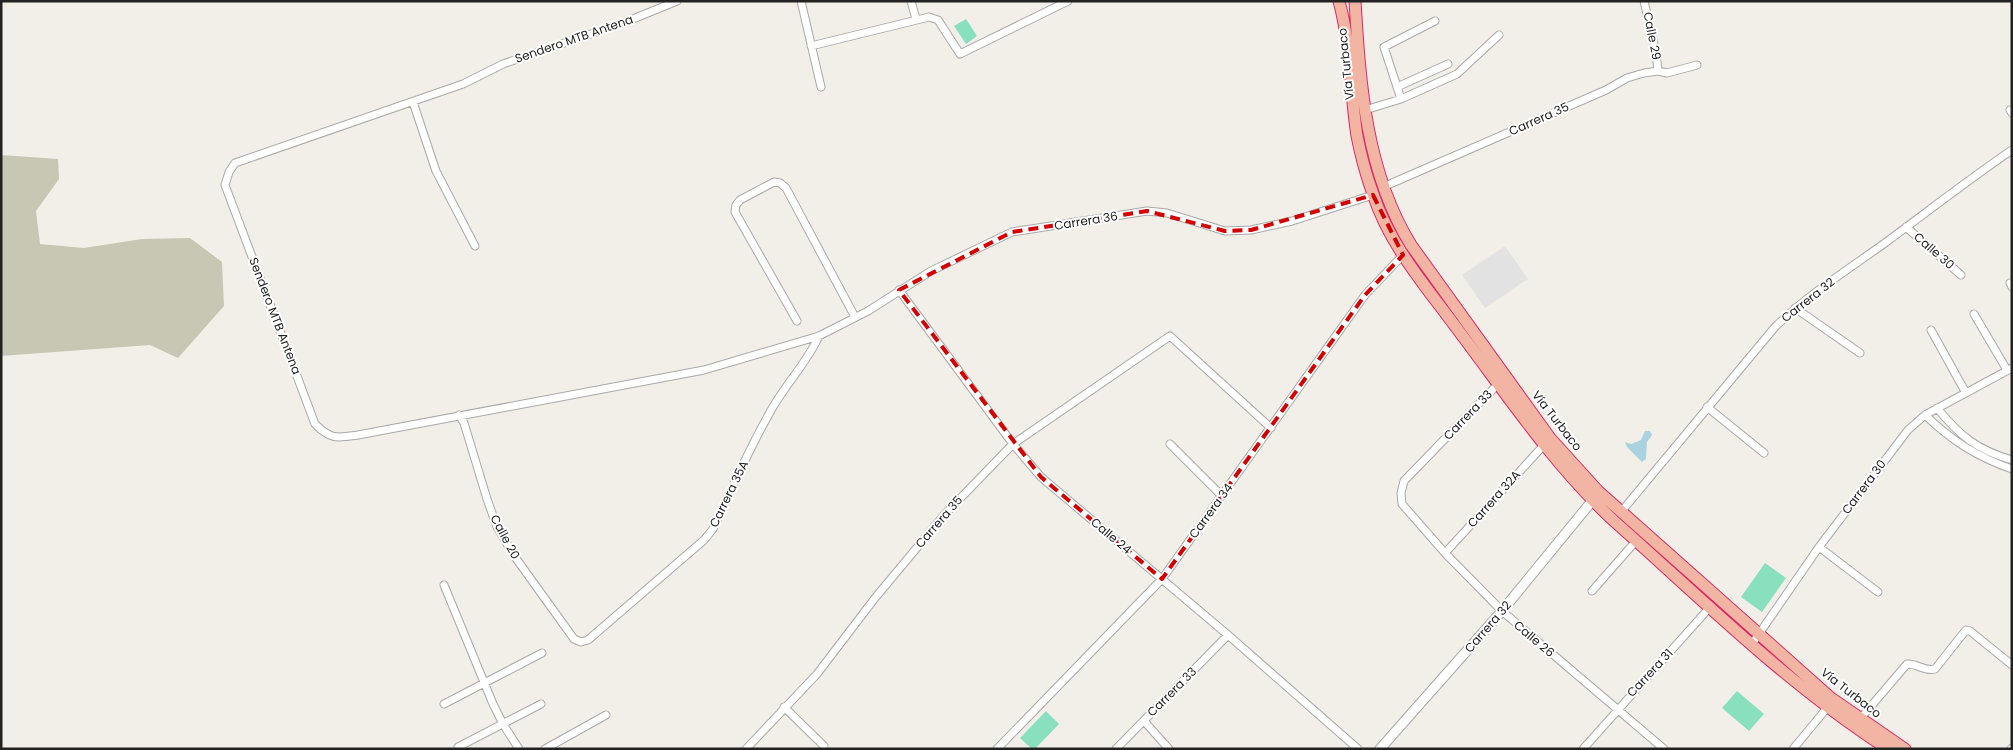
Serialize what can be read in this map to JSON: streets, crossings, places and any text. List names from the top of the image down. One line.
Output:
{"streets":{"highway":["Vía Turbaco"],"street":["Calle 29","Sendero MTB Antena","Carrera 35","Carrera 36","Calle 30","Carrera 32","Carrera 33","Carrera 30","Carrera 35A","Carrera 32A","Carrera 34","Calle 24","Calle 20","Calle 26","Carrera 31"]},"crossings":[["Calle 29","Carrera 35"],["Sendero MTB Antena","Carrera 36"],["Sendero MTB Antena","Carrera 35A"],["Sendero MTB Antena","Calle 20"],["Vía Turbaco","Carrera 35"],["Vía Turbaco","Carrera 36"],["Vía Turbaco","Carrera 32"],["Vía Turbaco","Carrera 33"],["Vía Turbaco","Carrera 30"],["Vía Turbaco","Carrera 32A"],["Vía Turbaco","Carrera 34"],["Vía Turbaco","Carrera 31"],["Carrera 35","Carrera 34"],["Carrera 35","Calle 24"],["Carrera 36","Carrera 35A"],["Carrera 36","Calle 24"],["Calle 30","Carrera 32"],["Carrera 32","Calle 26"],["Carrera 33","Calle 24"],["Carrera 33","Calle 26"],["Carrera 35A","Calle 20"],["Carrera 32A","Calle 26"],["Carrera 34","Calle 24"],["Calle 26","Carrera 31"]]}
